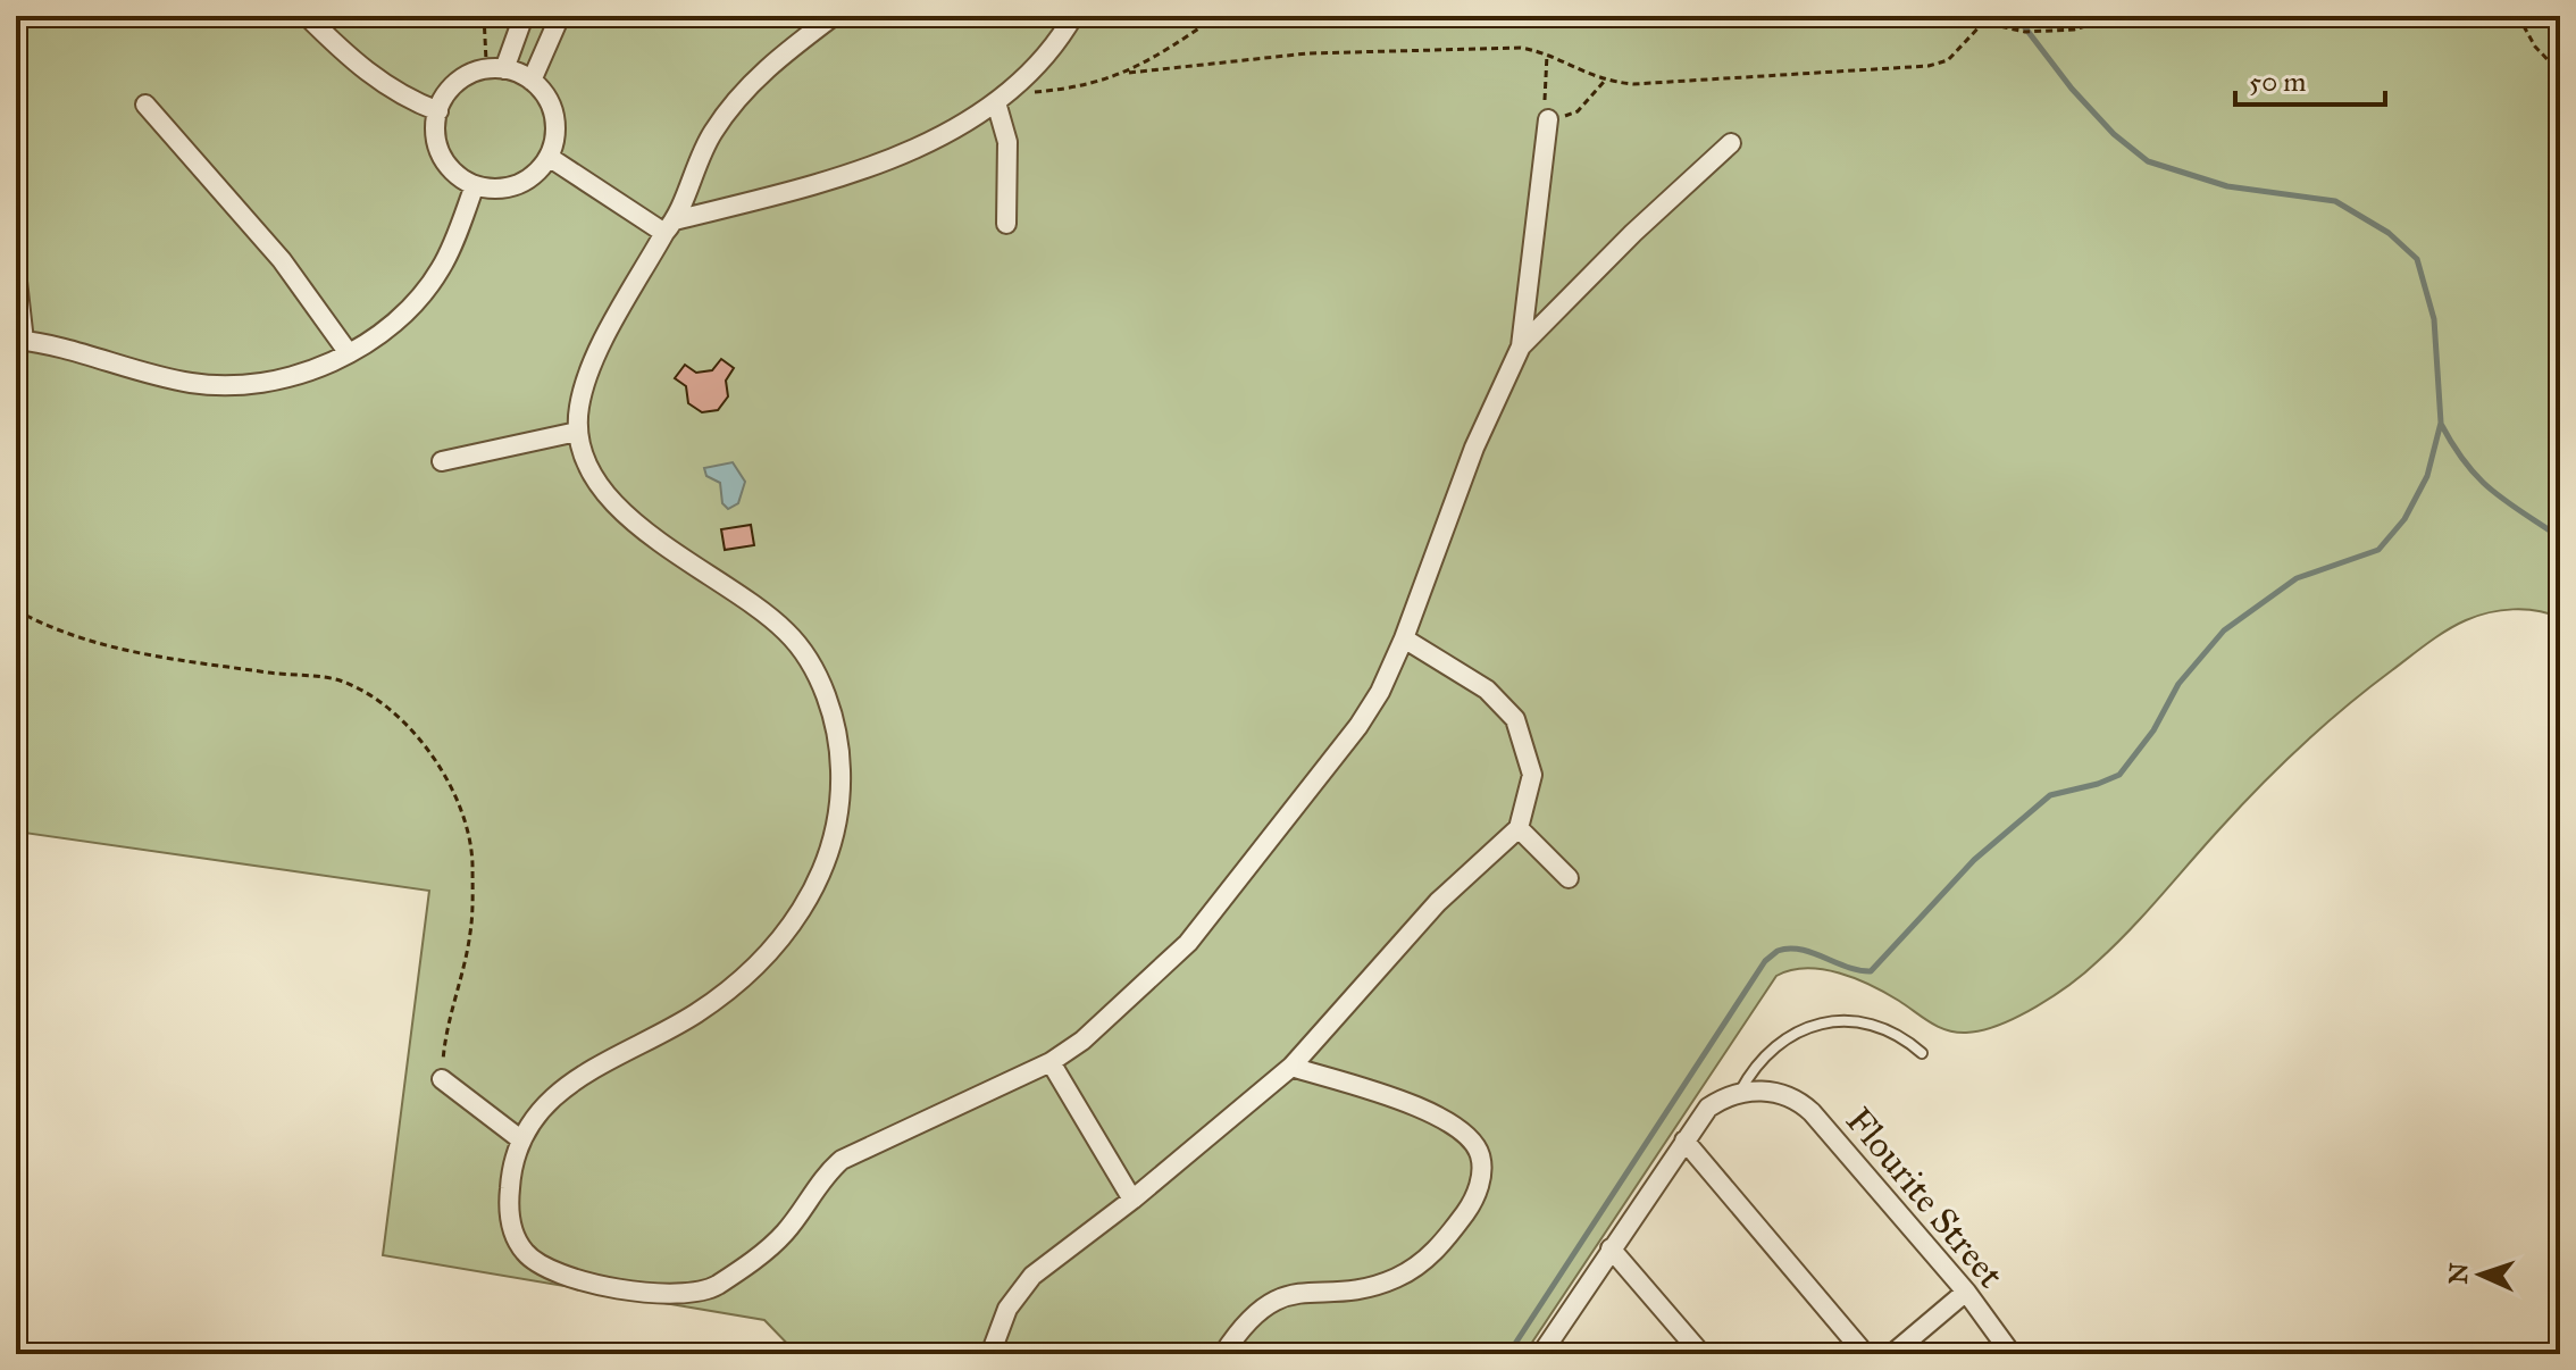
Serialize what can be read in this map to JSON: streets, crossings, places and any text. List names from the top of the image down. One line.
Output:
{"streets":{"street":["Flourite Street"]},"scale_bar":"50 m","north":"left"}
